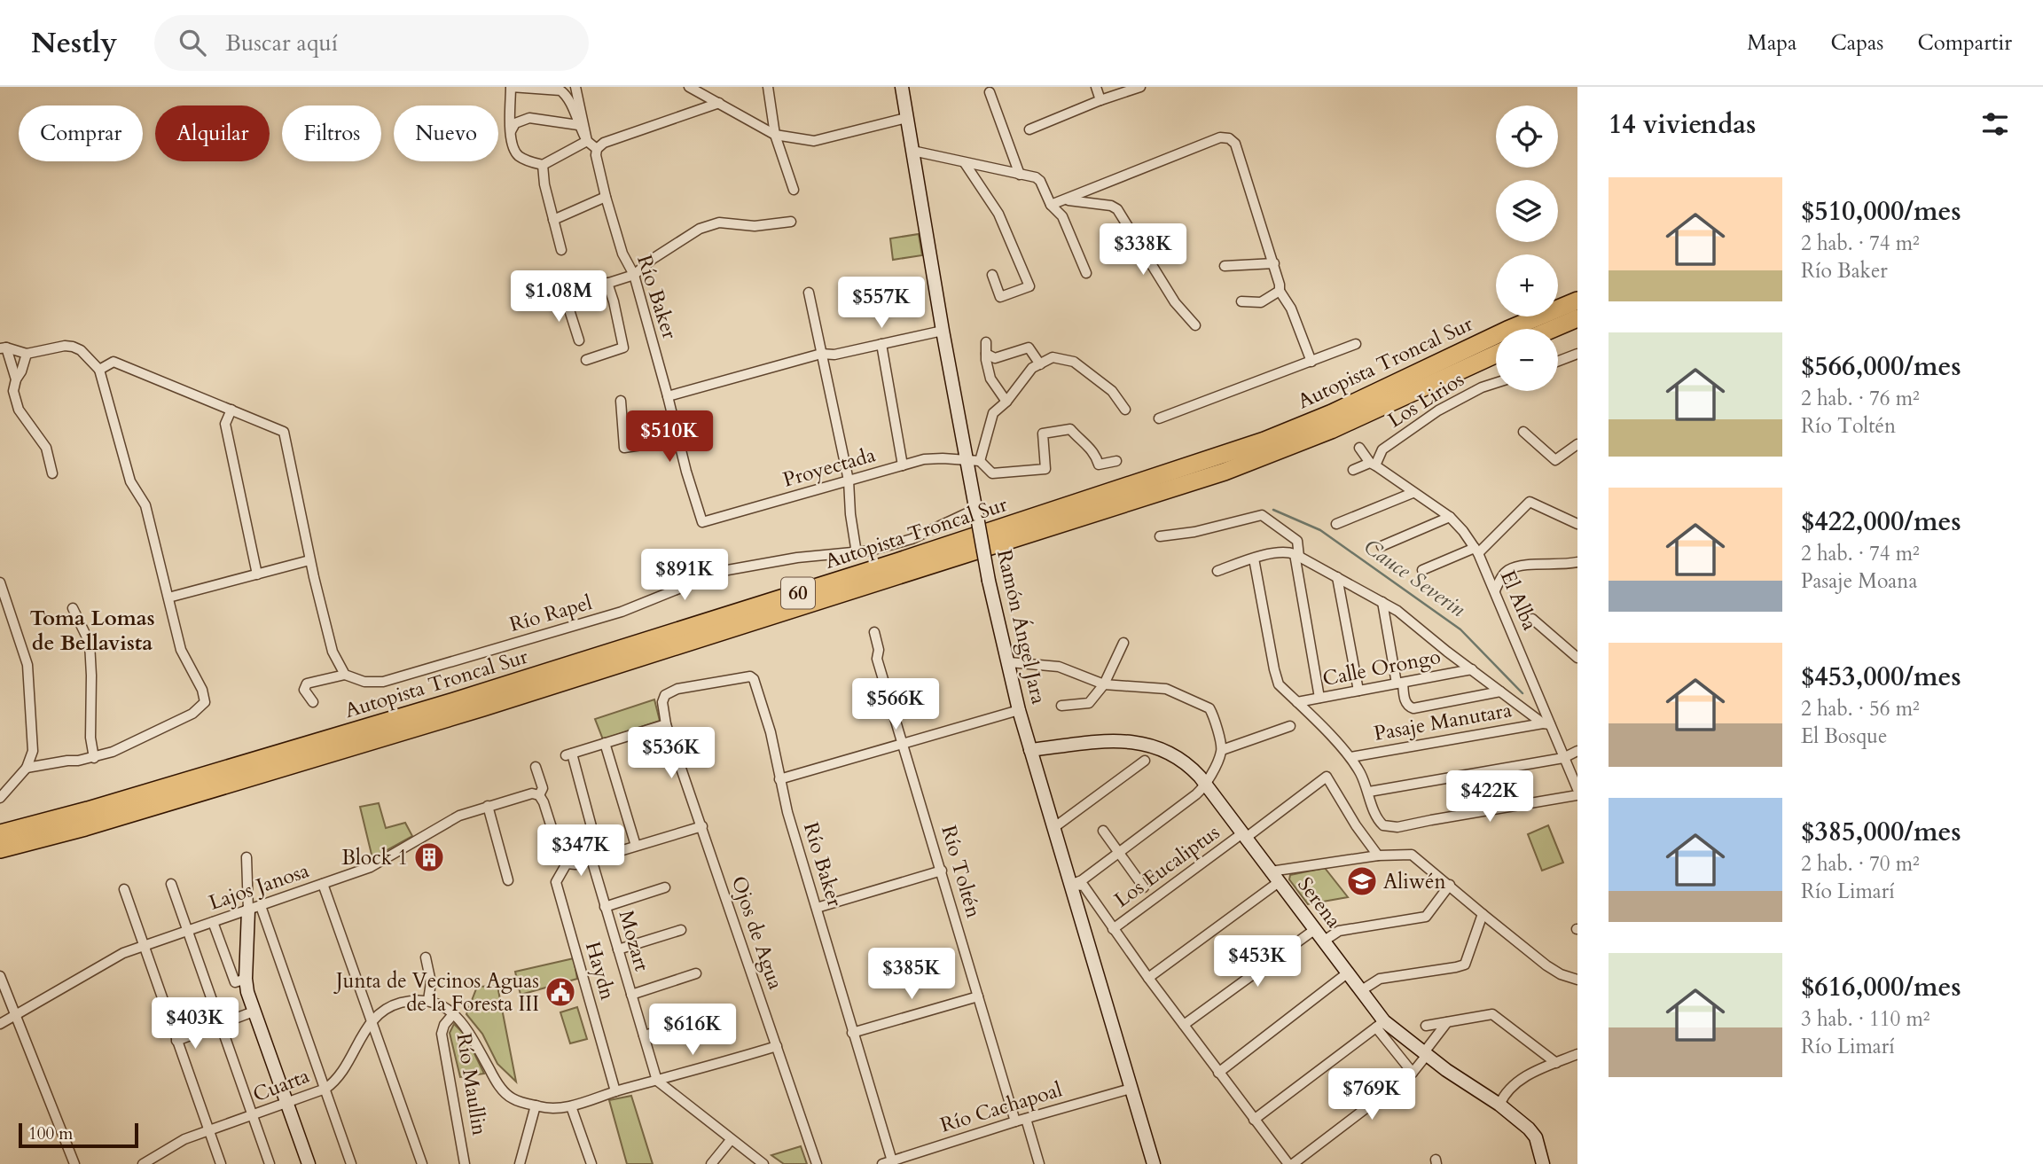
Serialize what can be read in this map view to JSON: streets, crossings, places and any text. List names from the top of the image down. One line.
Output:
{"streets":{"highway":["Autopista Troncal Sur","60"],"main road":["Ramón Ángel Jara","Serena"],"street":["Río Baker","Los Lirios","Proyectada","El Alba","Río Rapel","Calle Orongo","Pasaje Manutara","Los Eucaliptus","Río Toltén","Lajos Janosa","Ojos de Agua","Mozart","Haydn","Río Maullin","Cuarta","Río Cachapoal"]},"crossings":[["Río Baker","Proyectada"],["Río Baker","Ojos de Agua"],["Río Baker","Río Cachapoal"],["Los Lirios","El Alba"],["Proyectada","Ramón Ángel Jara"],["El Alba","Pasaje Manutara"],["Río Rapel","Ramón Ángel Jara"],["Ramón Ángel Jara","Serena"],["Ramón Ángel Jara","Río Cachapoal"],["Los Eucaliptus","Serena"],["Río Toltén","Río Cachapoal"]],"districts":["Toma Lomas de Bellavista"],"water":["Cauce Severin"],"places":{"building":["Block 1"],"school or university":["Aliwén"],"public building":["Junta de Vecinos Aguas de la Foresta III"]},"scale_bar":"100 m","page":{"header":"Nestly","search":"Buscar aquí","nav":["Mapa","Capas","Compartir"],"heading":"14 viviendas","map_buttons":["+","−"],"chip":["Comprar","Alquilar","Filtros","Nuevo"],"list":[{"name":"$510,000/mes","note":"2 hab. · 74 m² · Río Baker"},{"name":"$566,000/mes","note":"2 hab. · 76 m² · Río Toltén"},{"name":"$422,000/mes","note":"2 hab. · 74 m² · Pasaje Moana"},{"name":"$453,000/mes","note":"2 hab. · 56 m² · El Bosque"},{"name":"$385,000/mes","note":"2 hab. · 70 m² · Río Limarí"},{"name":"$616,000/mes","note":"3 hab. · 110 m² · Río Limarí"}],"price":["$338K","$1.08M","$557K","$510K","$891K","$566K","$536K","$422K","$347K","$453K","$385K","$403K","$616K","$769K"],"scale":"100 m"}}
